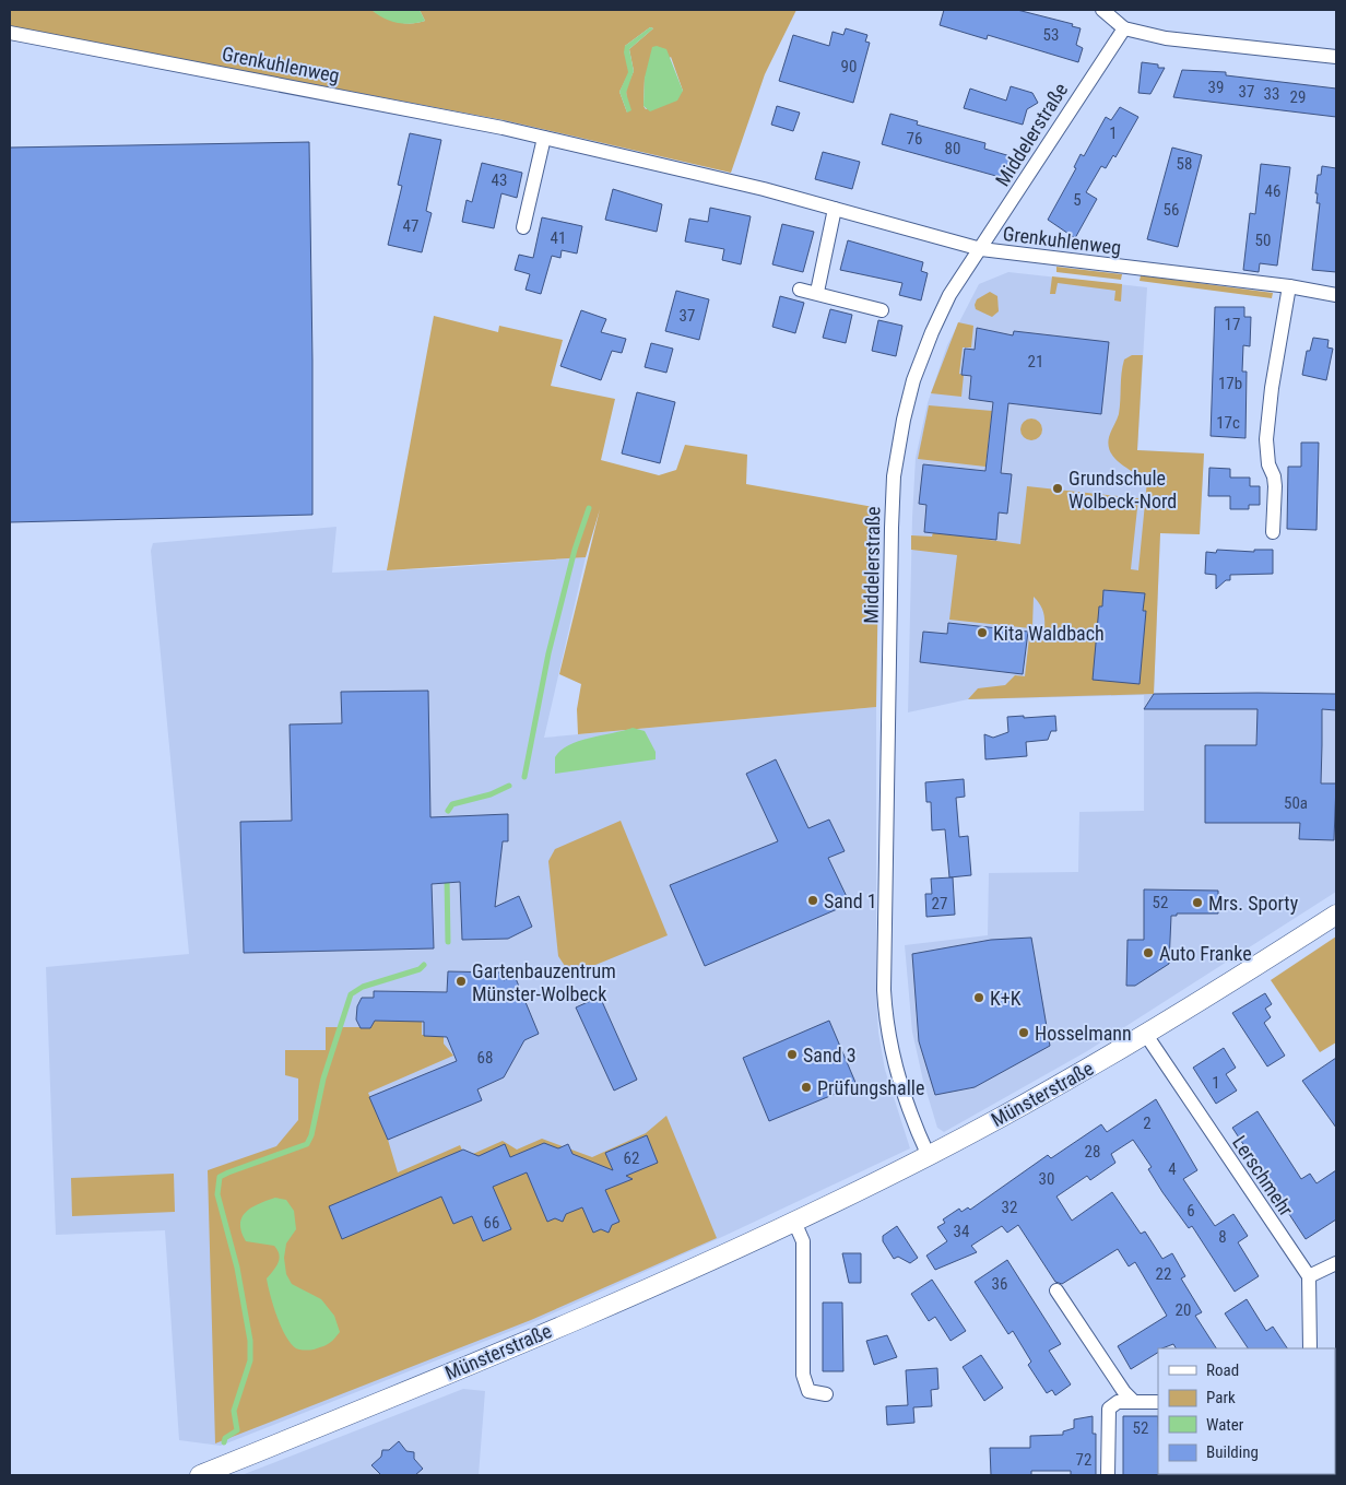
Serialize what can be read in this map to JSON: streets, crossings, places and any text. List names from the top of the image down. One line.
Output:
{"streets":{"street":["Grenkuhlenweg","Middelerstraße","Münsterstraße","Lerschmehr"]},"crossings":[["Grenkuhlenweg","Middelerstraße"],["Middelerstraße","Münsterstraße"],["Münsterstraße","Lerschmehr"]],"places":["Grundschule Wolbeck-Nord","Kita Waldbach","Sand 1","Mrs. Sporty","Auto Franke","Gartenbauzentrum Münster-Wolbeck","K+K","Hosselmann","Sand 3","Prüfungshalle"],"house_numbers":["53","90","39","37","33","29","1","76","80","58","43","46","5","56","47","41","50","37","17","21","17b","17c","50a","52","27","68","1","2","28","62","4","30","32","6","66","34","8","22","36","20","52","72"],"legend":["Road","Park","Water","Building"]}
